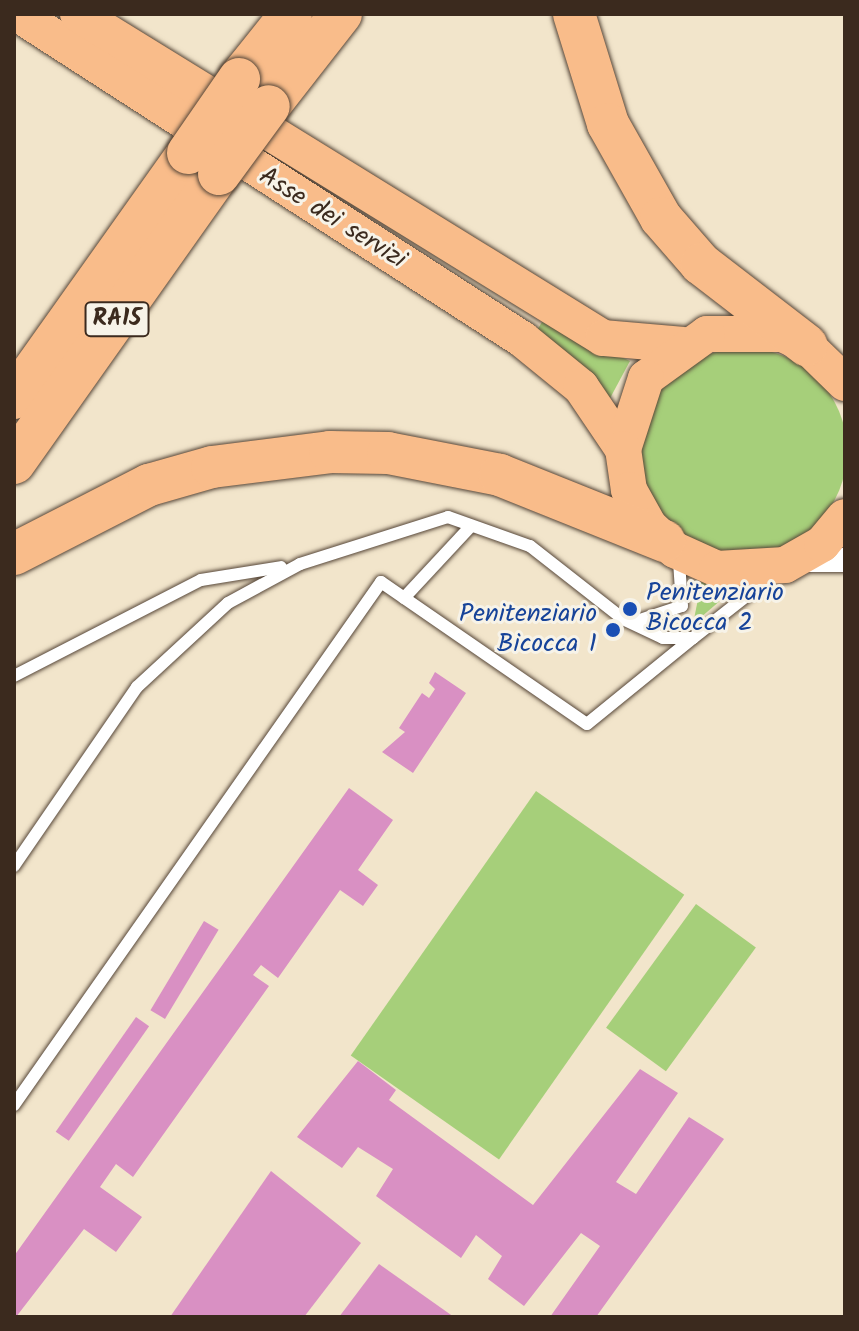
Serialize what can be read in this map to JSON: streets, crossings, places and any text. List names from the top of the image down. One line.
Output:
{"streets":{"highway":["RA15"],"main road":["Asse dei servizi"]},"places":["Penitenziario Bicocca 2","Penitenziario Bicocca 1"]}
